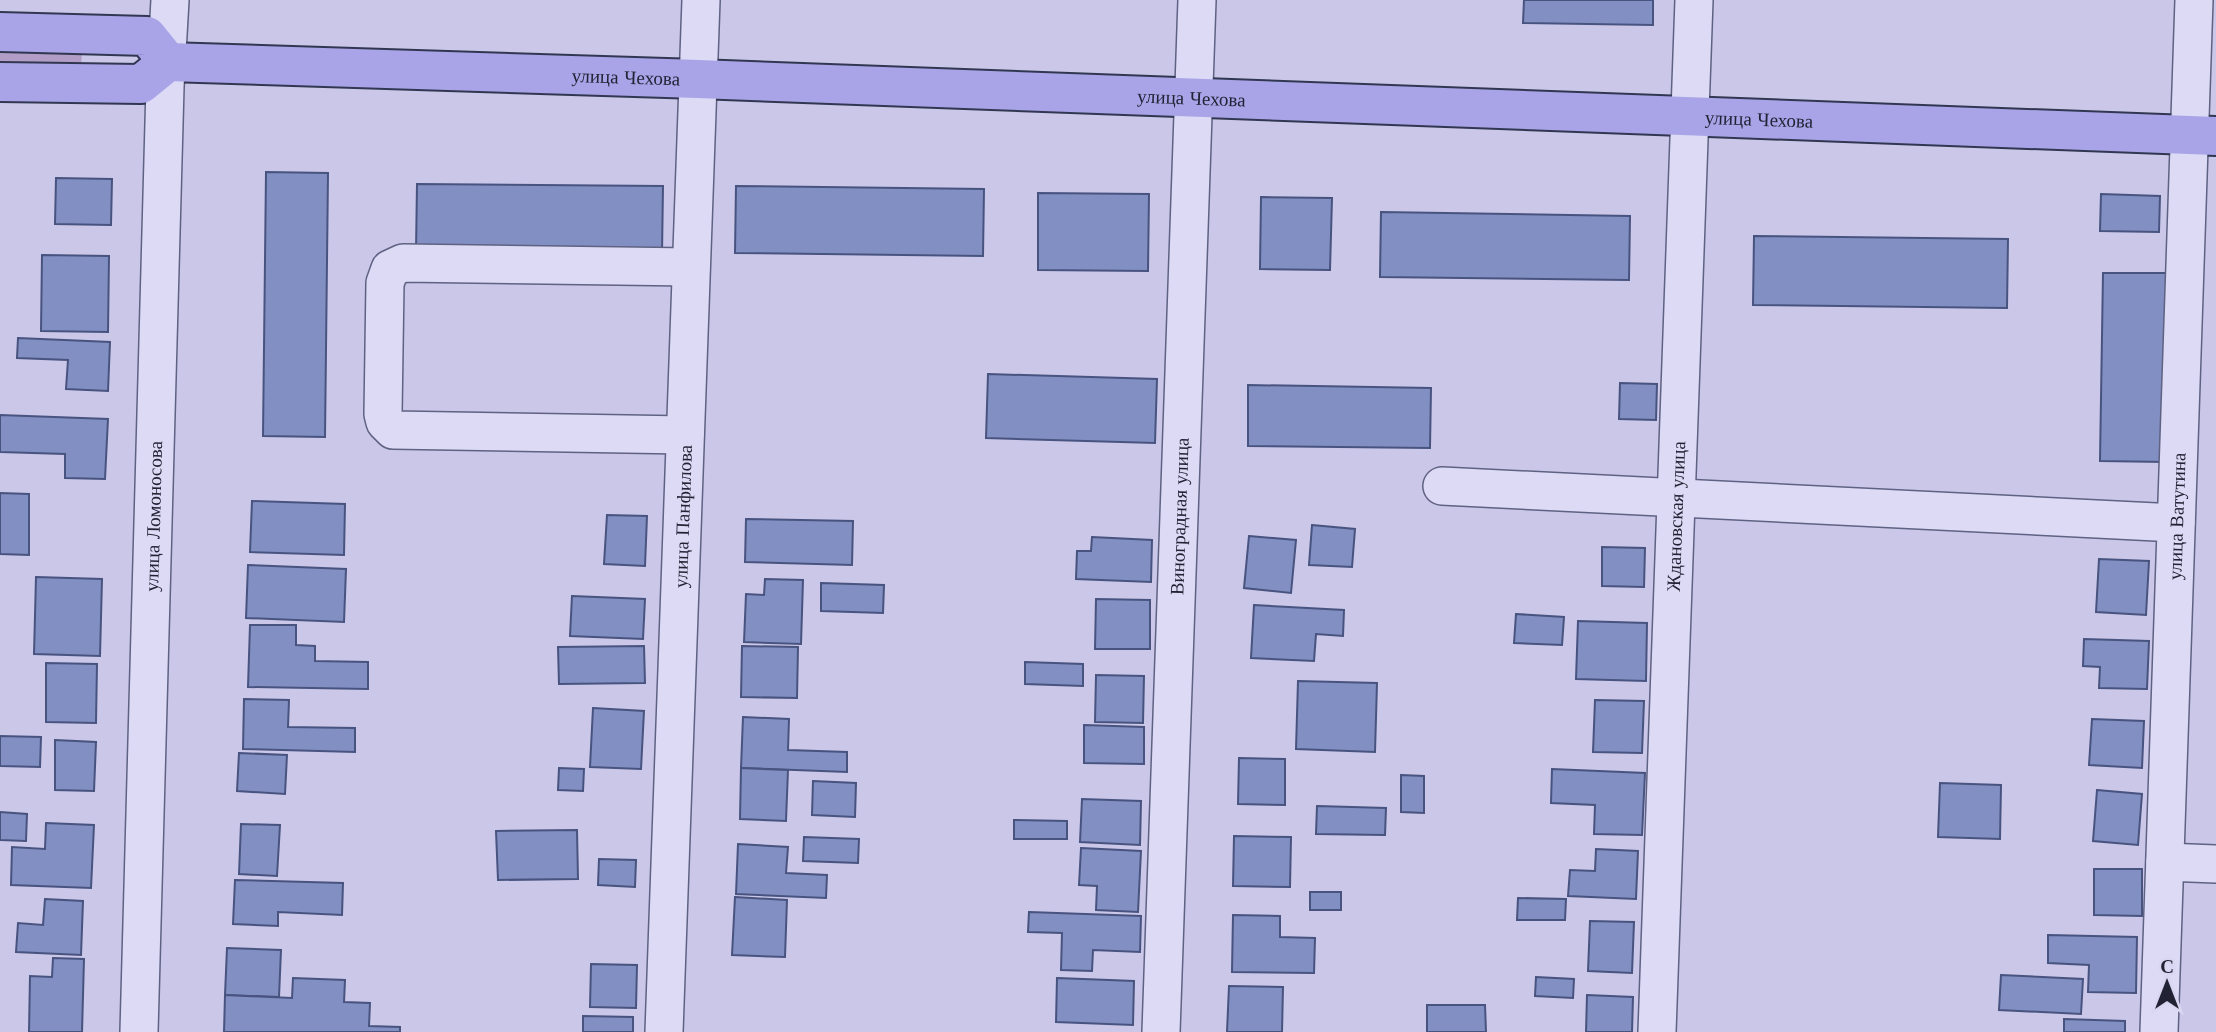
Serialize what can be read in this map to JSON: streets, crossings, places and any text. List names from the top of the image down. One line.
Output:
{"streets":{"main road":["улица Чехова"],"street":["улица Ломоносова","улица Панфилова","Виноградная улица","Ждановская улица","улица Ватутина"]},"crossings":[["улица Чехова","улица Ломоносова"],["улица Чехова","улица Панфилова"],["улица Чехова","Виноградная улица"],["улица Чехова","Ждановская улица"],["улица Чехова","улица Ватутина"]],"north":"top"}
